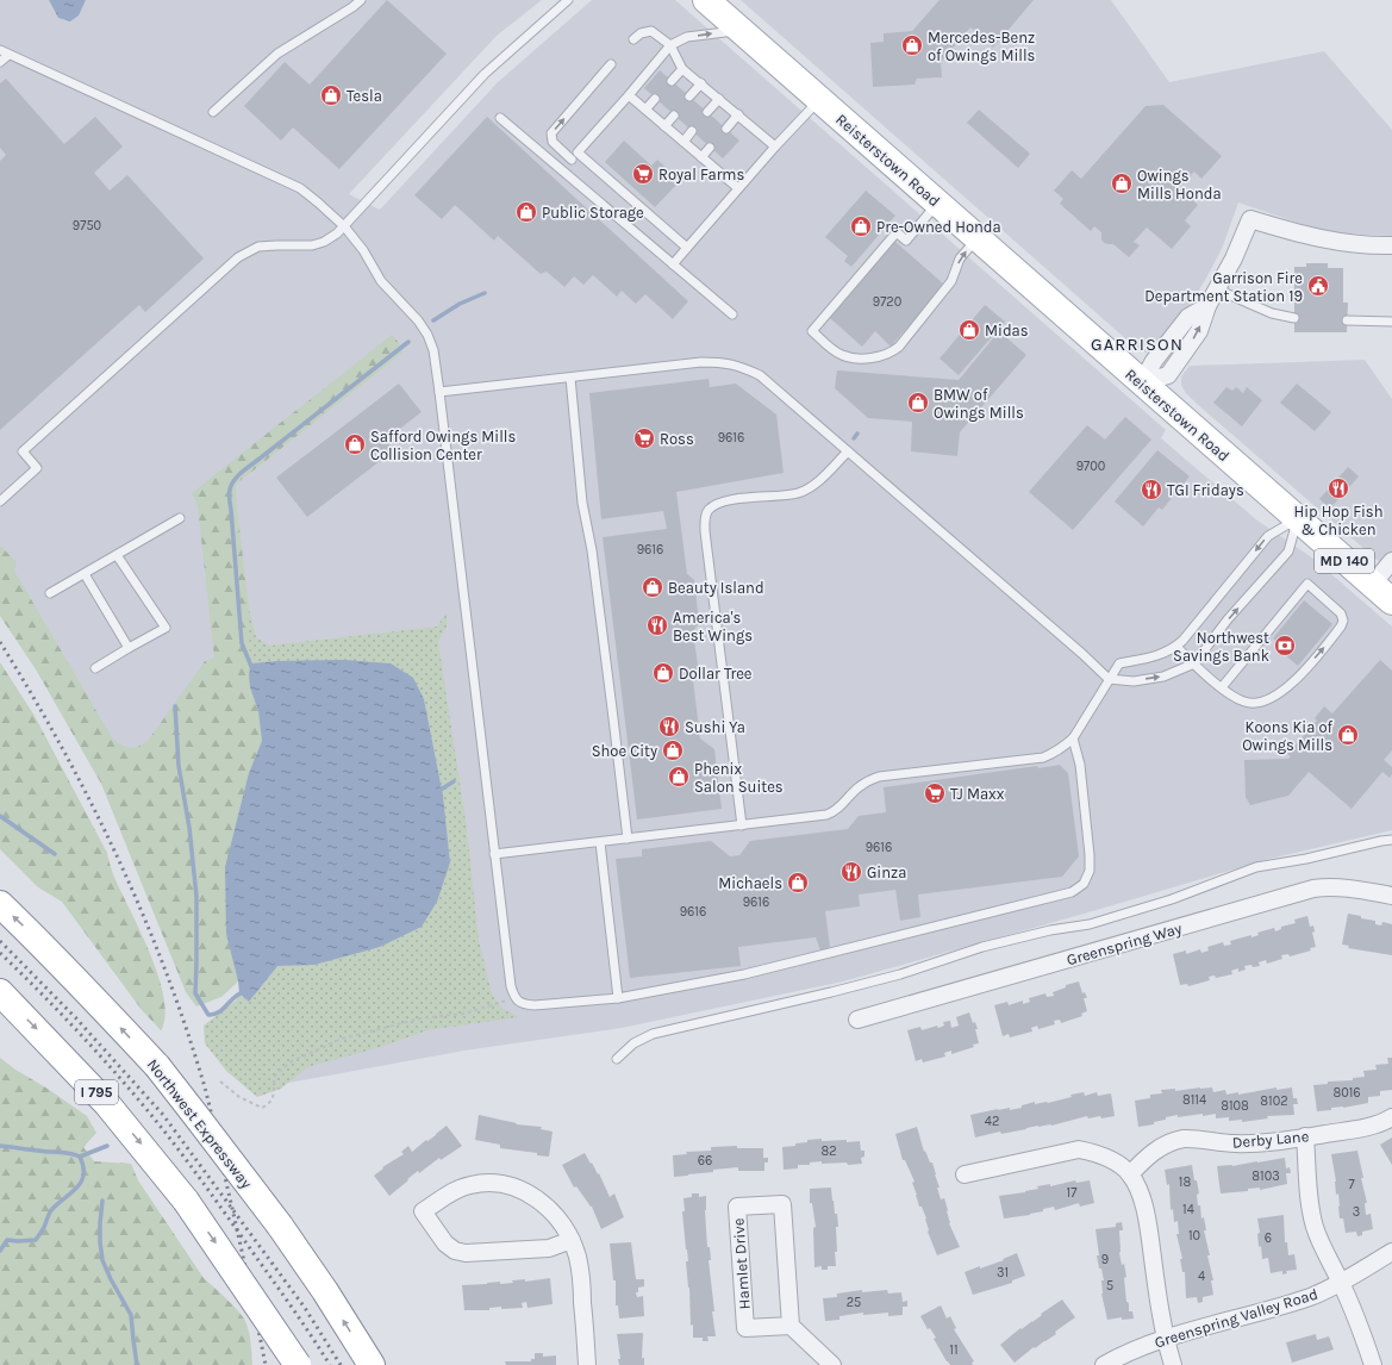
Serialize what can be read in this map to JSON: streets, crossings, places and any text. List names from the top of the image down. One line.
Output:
{"streets":{"main road":["Reisterstown Road","MD 140","I 795","Northwest Expressway"],"street":["Greenspring Way","Derby Lane","Hamlet Drive","Greenspring Valley Road"]},"districts":["GARRISON"],"places":{"shop":["Mercedes-Benz of Owings Mills","Tesla","Owings Mills Honda","Public Storage","Pre-Owned Honda","Midas","BMW of Owings Mills","Safford Owings Mills Collision Center","Beauty Island","Dollar Tree","Koons Kia of Owings Mills","Shoe City","Phenix Salon Suites","Michaels"],"supermarket":["Royal Farms","Ross","TJ Maxx"],"public building":["Garrison Fire Department Station 19"],"restaurant":["Hip Hop Fish & Chicken","TGI Fridays","America's Best Wings","Sushi Ya","Ginza"],"bank":["Northwest Savings Bank"]},"house_numbers":["9750","9720","9616","9700","9616","9616","9616","9616","8016","8114","8102","8108","42","82","66","8103","18","7","17","14","3","10","6","9","31","4","5","25","11"]}
